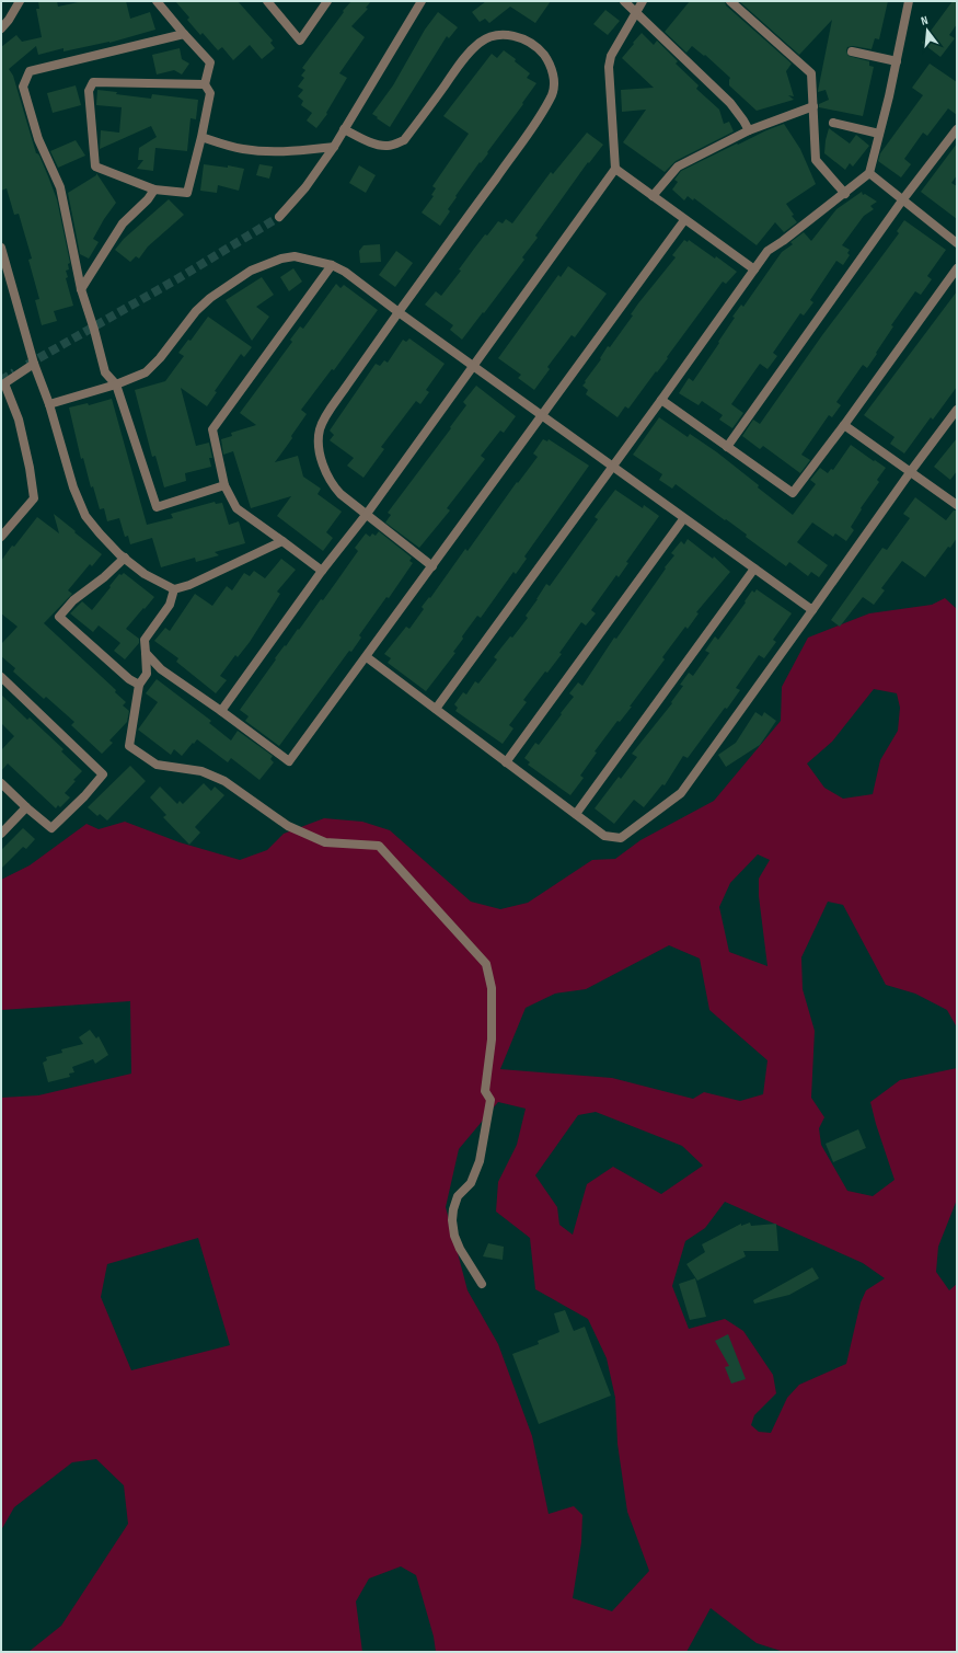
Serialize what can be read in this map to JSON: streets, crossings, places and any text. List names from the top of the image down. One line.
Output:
{"north":"top"}
